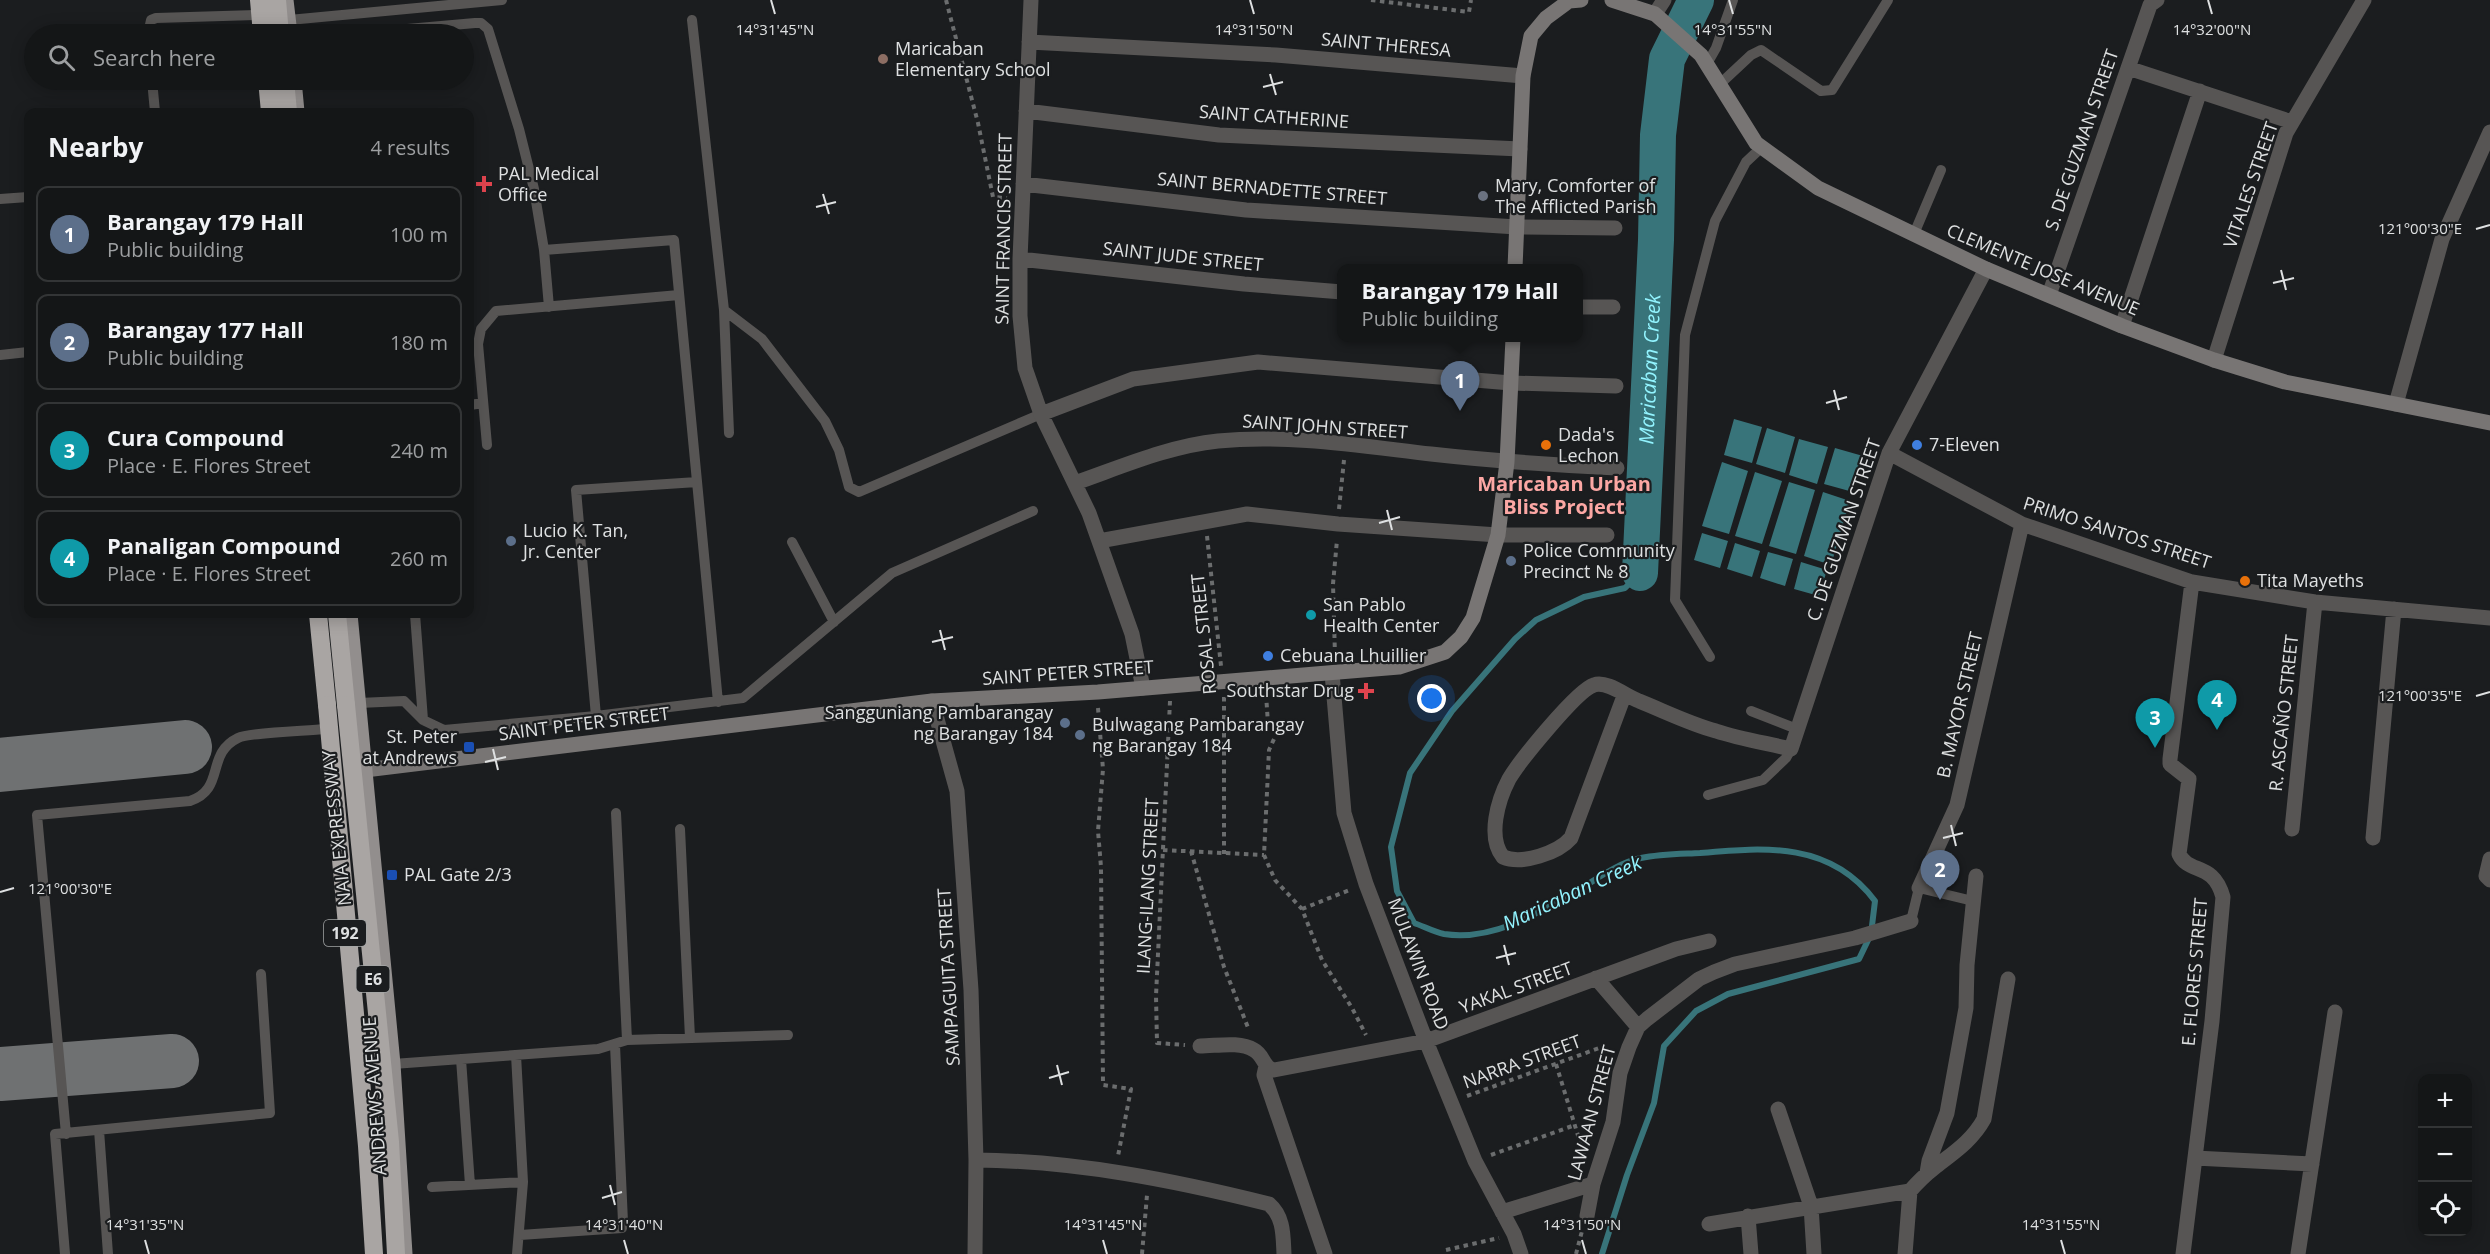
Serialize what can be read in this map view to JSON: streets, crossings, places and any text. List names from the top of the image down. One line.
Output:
{"streets":{"highway":["NAIA EXPRESSWAY","E6"],"main road":["192","ANDREWS AVENUE"],"street":["SAINT THERESA","SAINT CATHERINE","S. DE GUZMAN STREET","VITALES STREET","SAINT BERNADETTE STREET","SAINT FRANCIS STREET","SAINT JUDE STREET","CLEMENTE JOSE AVENUE","SAINT JOHN STREET","C. DE GUZMAN STREET","PRIMO SANTOS STREET","SAINT PETER STREET","B. MAYOR STREET","R. ASCAÑO STREET","MULAWIN ROAD","E. FLORES STREET","SAMPAGUITA STREET","YAKAL STREET","LAWAAN STREET"],"path":["ROSAL STREET","ILANG-ILANG STREET","NARRA STREET"]},"crossings":[["SAINT THERESA","SAINT FRANCIS STREET"],["SAINT CATHERINE","SAINT FRANCIS STREET"],["S. DE GUZMAN STREET","CLEMENTE JOSE AVENUE"],["VITALES STREET","CLEMENTE JOSE AVENUE"],["SAINT BERNADETTE STREET","SAINT FRANCIS STREET"],["SAINT FRANCIS STREET","SAINT JUDE STREET"],["SAINT FRANCIS STREET","SAINT JOHN STREET"],["SAINT FRANCIS STREET","SAINT PETER STREET"],["CLEMENTE JOSE AVENUE","C. DE GUZMAN STREET"],["SAINT JOHN STREET","SAINT PETER STREET"],["C. DE GUZMAN STREET","PRIMO SANTOS STREET"],["PRIMO SANTOS STREET","B. MAYOR STREET"],["PRIMO SANTOS STREET","R. ASCAÑO STREET"],["PRIMO SANTOS STREET","E. FLORES STREET"],["ROSAL STREET","SAINT PETER STREET"],["SAINT PETER STREET","ILANG-ILANG STREET"],["SAINT PETER STREET","MULAWIN ROAD"],["SAINT PETER STREET","SAMPAGUITA STREET"],["SAINT PETER STREET","ANDREWS AVENUE"],["MULAWIN ROAD","YAKAL STREET"],["MULAWIN ROAD","NARRA STREET"]],"districts":["Maricaban Urban Bliss Project"],"water":["Maricaban Creek"],"places":{"other":["Maricaban Elementary School","Mary, Comforter of The Afflicted Parish","Dada's Lechon","7-Eleven","Lucio K. Tan, Jr. Center","Police Community Precinct № 8","Tita Mayeths","San Pablo Health Center","Cebuana Lhuillier","Sangguniang Pambarangay ng Barangay 184","Bulwagang Pambarangay ng Barangay 184"],"health":["PAL Medical Office","Southstar Drug"],"transit":["St. Peter at Andrews","PAL Gate 2/3"]},"page":{"search":"Search here","heading":["Nearby","4 results"],"list":[{"mark":"1","name":"Barangay 179 Hall","note":"Public building","value":"100 m"},{"mark":"2","name":"Barangay 177 Hall","note":"Public building","value":"180 m"},{"mark":"3","name":"Cura Compound","note":"Place · E. Flores Street","value":"240 m"},{"mark":"4","name":"Panaligan Compound","note":"Place · E. Flores Street","value":"260 m"}],"popup":["Barangay 179 Hall","Public building"],"pins":["1","4","3","2"],"map_buttons":["+","−"]},"coordinates":["14°31'45\"N","14°31'55\"N","14°32'00\"N","14°31'50\"N","121°00'30\"E","121°00'35\"E","14°31'35\"N","14°31'40\"N"]}
